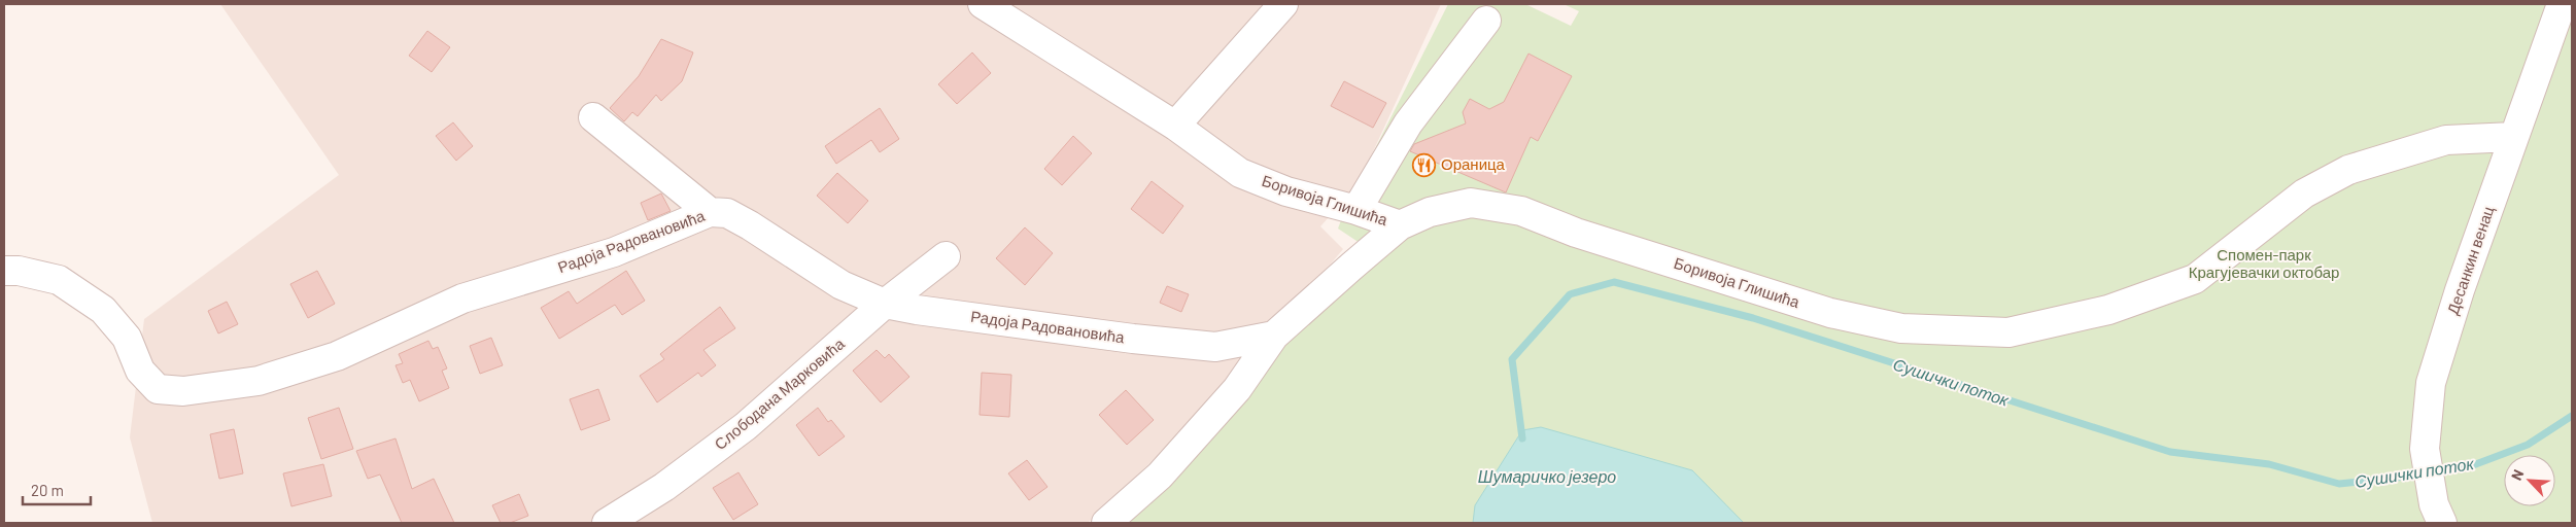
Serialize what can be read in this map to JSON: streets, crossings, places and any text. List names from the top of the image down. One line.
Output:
{"streets":{"street":["Боривоја Глишића","Радоја Радовановића","Десанкин венац","Слободана Марковића"]},"crossings":[["Боривоја Глишића","Десанкин венац"],["Радоја Радовановића","Слободана Марковића"]],"water":["Сушички поток","Шумаричко језеро"],"parks":["Спомен-парк Крагујевачки октобар"],"places":{"restaurant":["Ораница"]},"scale_bar":"20 m","north":"top left"}
